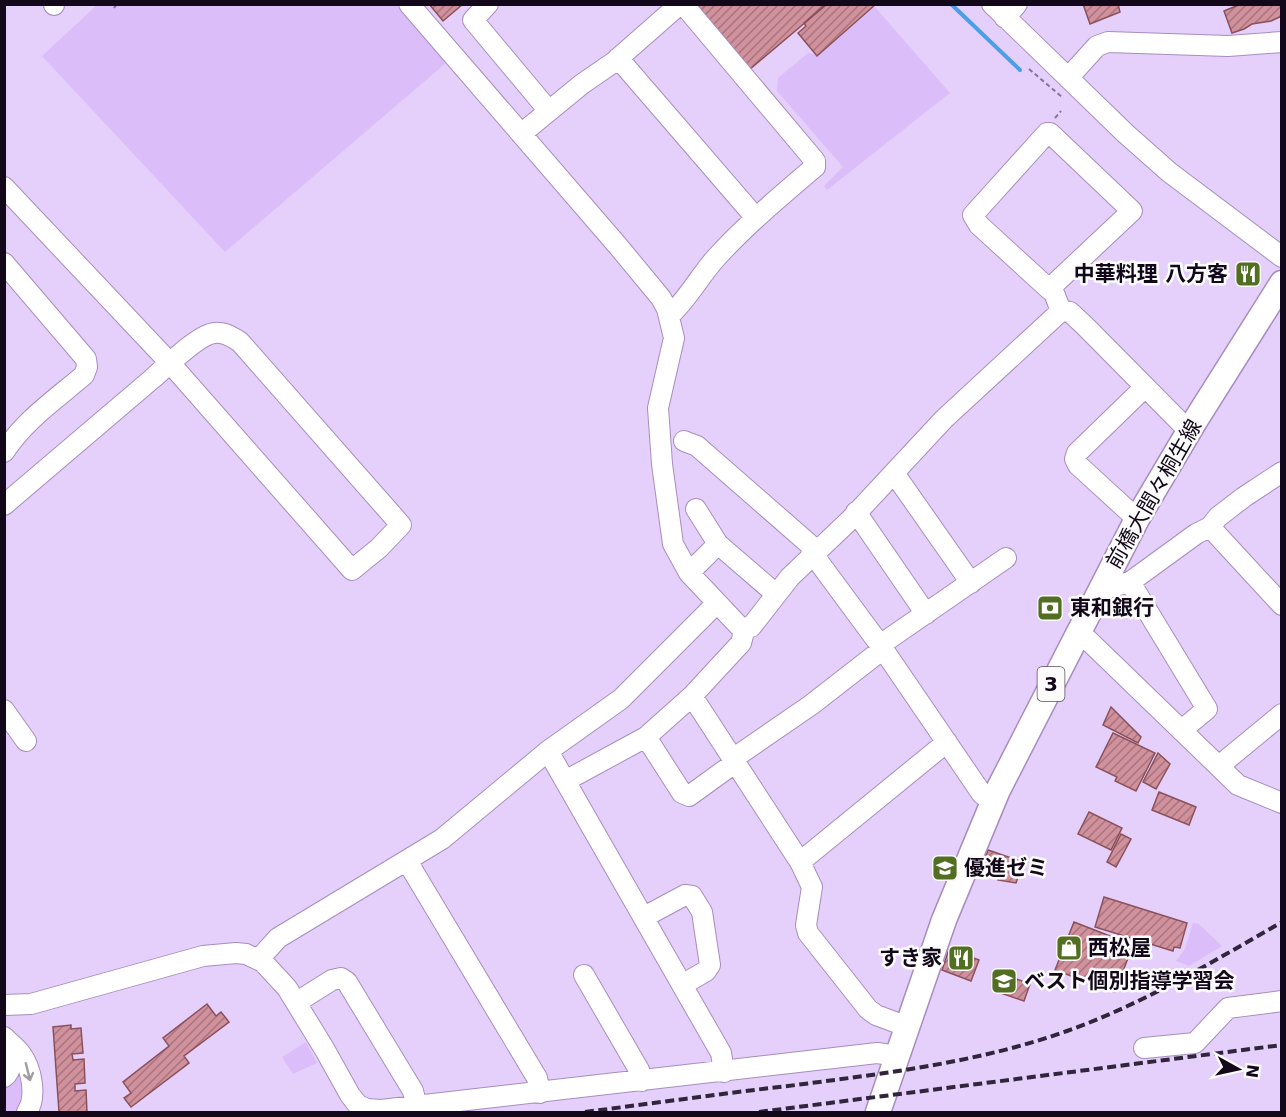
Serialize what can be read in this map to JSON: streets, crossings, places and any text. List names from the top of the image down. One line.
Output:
{"streets":{"main road":["前橋大間々桐生線","3"]},"places":{"restaurant":["中華料理 八方客","すき家"],"bank":["東和銀行"],"school or university":["優進ゼミ","ベスト個別指導学習会"],"shop":["西松屋"]},"north":"right"}
